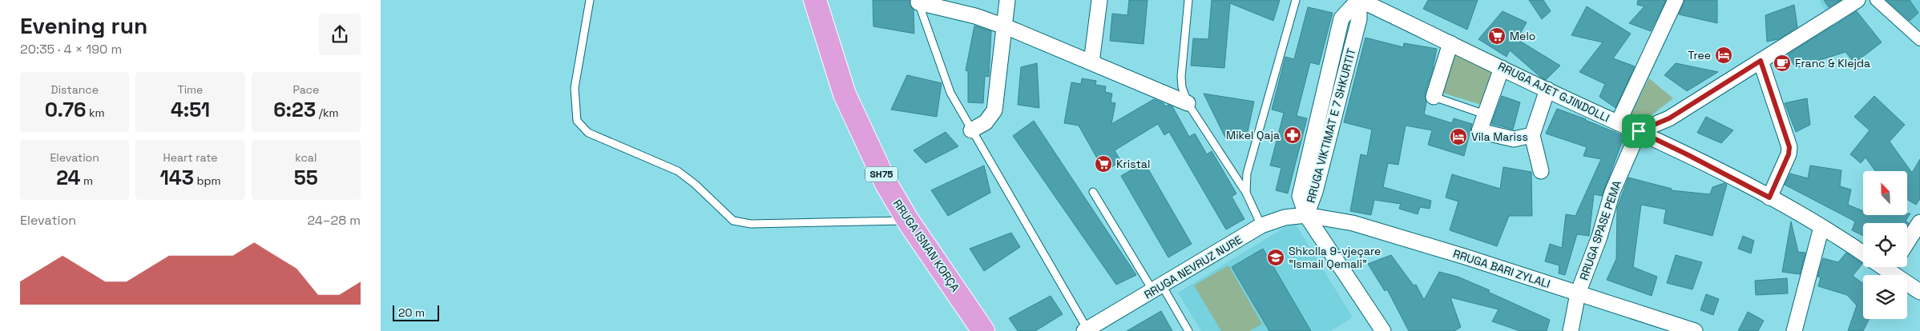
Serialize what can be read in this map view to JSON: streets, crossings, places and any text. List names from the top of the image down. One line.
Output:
{"streets":{"main road":["SH75","RRUGA ISNAN KORÇA"],"street":["RRUGA AJET GJINDOLLI","RRUGA VIKTIMAT E 7 SHKURTIT","RRUGA SPASE PEMA","RRUGA NEVRUZ NURE","RRUGA BARI ZYLALI"]},"crossings":[["RRUGA AJET GJINDOLLI","RRUGA VIKTIMAT E 7 SHKURTIT"],["RRUGA AJET GJINDOLLI","RRUGA SPASE PEMA"],["RRUGA VIKTIMAT E 7 SHKURTIT","RRUGA NEVRUZ NURE"],["RRUGA VIKTIMAT E 7 SHKURTIT","RRUGA BARI ZYLALI"],["RRUGA SPASE PEMA","RRUGA BARI ZYLALI"],["RRUGA NEVRUZ NURE","RRUGA BARI ZYLALI"]],"places":{"supermarket":["Melo","Kristal"],"hotel":["Tree","Vila Mariss"],"cafe":["Franc & Klejda"],"pharmacy":["Mikel Qaja"],"school or university":["Shkolla 9-vjeçare \"Ismail Qemali\""]},"scale_bar":"20 m","north":"top left","page":{"heading":["Evening run","20:35 · 4 × 190 m"],"stats":[["Distance","0.76 km"],["Time","4:51"],["Pace","6:23 /km"],["Elevation","24 m"],["Heart rate","143 bpm"],["kcal","55"]],"chart":["Elevation","24–28 m"],"scale":"20 m"}}
